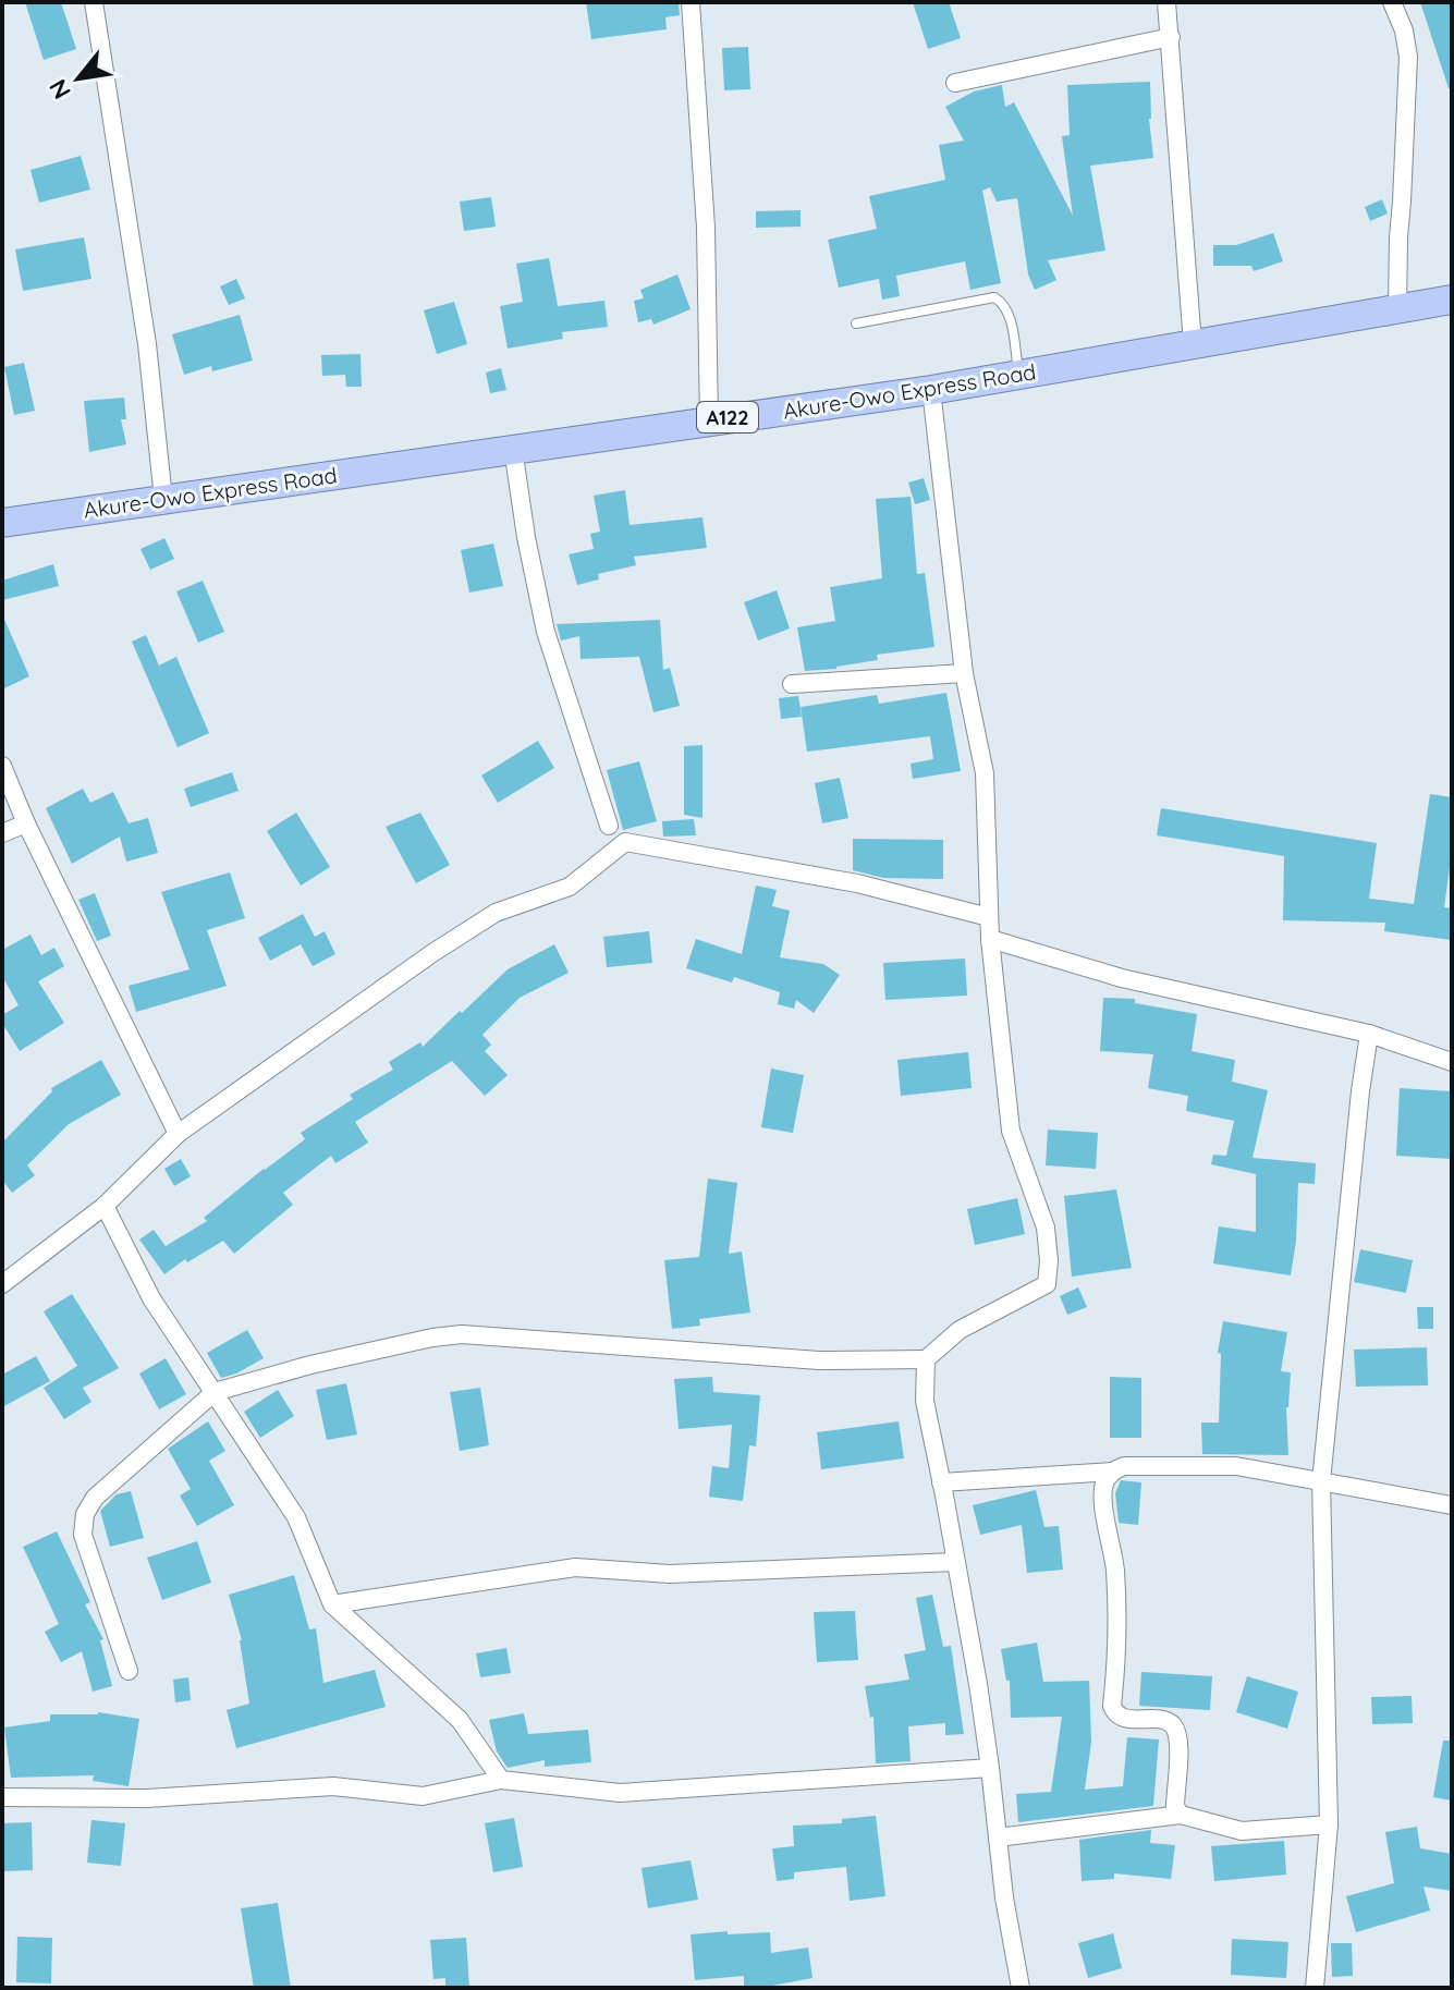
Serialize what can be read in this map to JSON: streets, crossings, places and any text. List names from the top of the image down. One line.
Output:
{"streets":{"highway":["Akure-Owo Express Road","A122"]},"north":"bottom left"}
